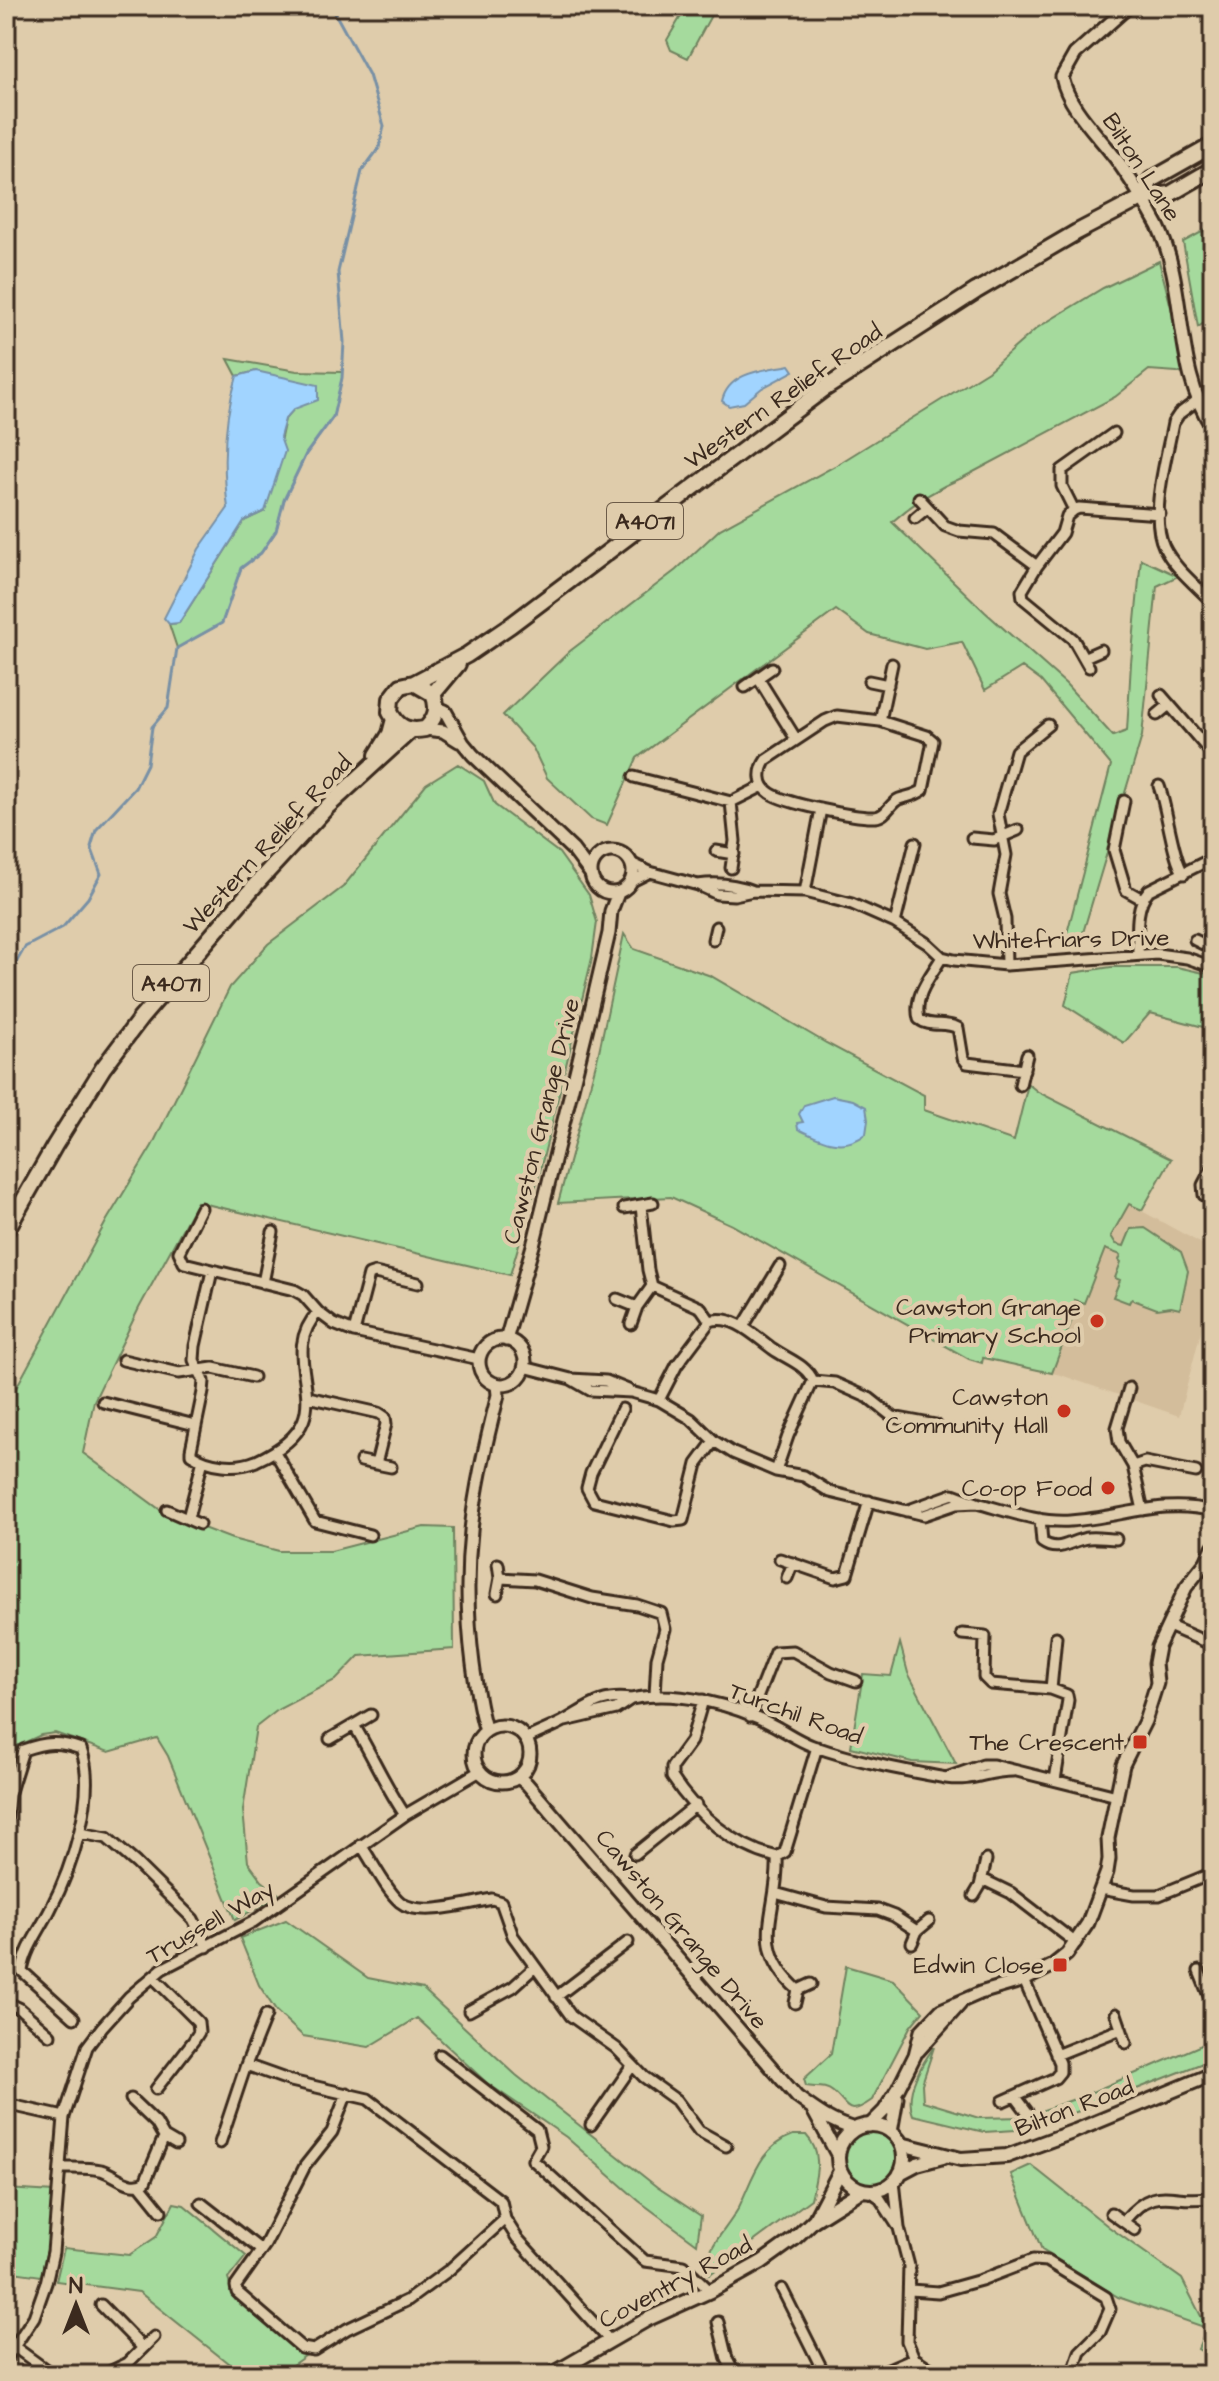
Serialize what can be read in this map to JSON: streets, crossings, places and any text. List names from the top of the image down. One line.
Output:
{"streets":{"highway":["Western Relief Road","A4071"],"main road":["Bilton Road","Coventry Road"],"street":["Bilton Lane","Whitefriars Drive","Cawston Grange Drive","Turchil Road","Trussell Way"]},"crossings":[["Bilton Lane","Western Relief Road"],["Western Relief Road","A4071"],["Whitefriars Drive","Cawston Grange Drive"],["Cawston Grange Drive","Turchil Road"],["Cawston Grange Drive","Trussell Way"],["Cawston Grange Drive","Bilton Road"],["Cawston Grange Drive","Coventry Road"],["Turchil Road","Trussell Way"],["Bilton Road","Coventry Road"]],"places":{"other":["Cawston Grange Primary School","Cawston Community Hall","Co-op Food"],"transit":["The Crescent","Edwin Close"]},"north":"top"}
